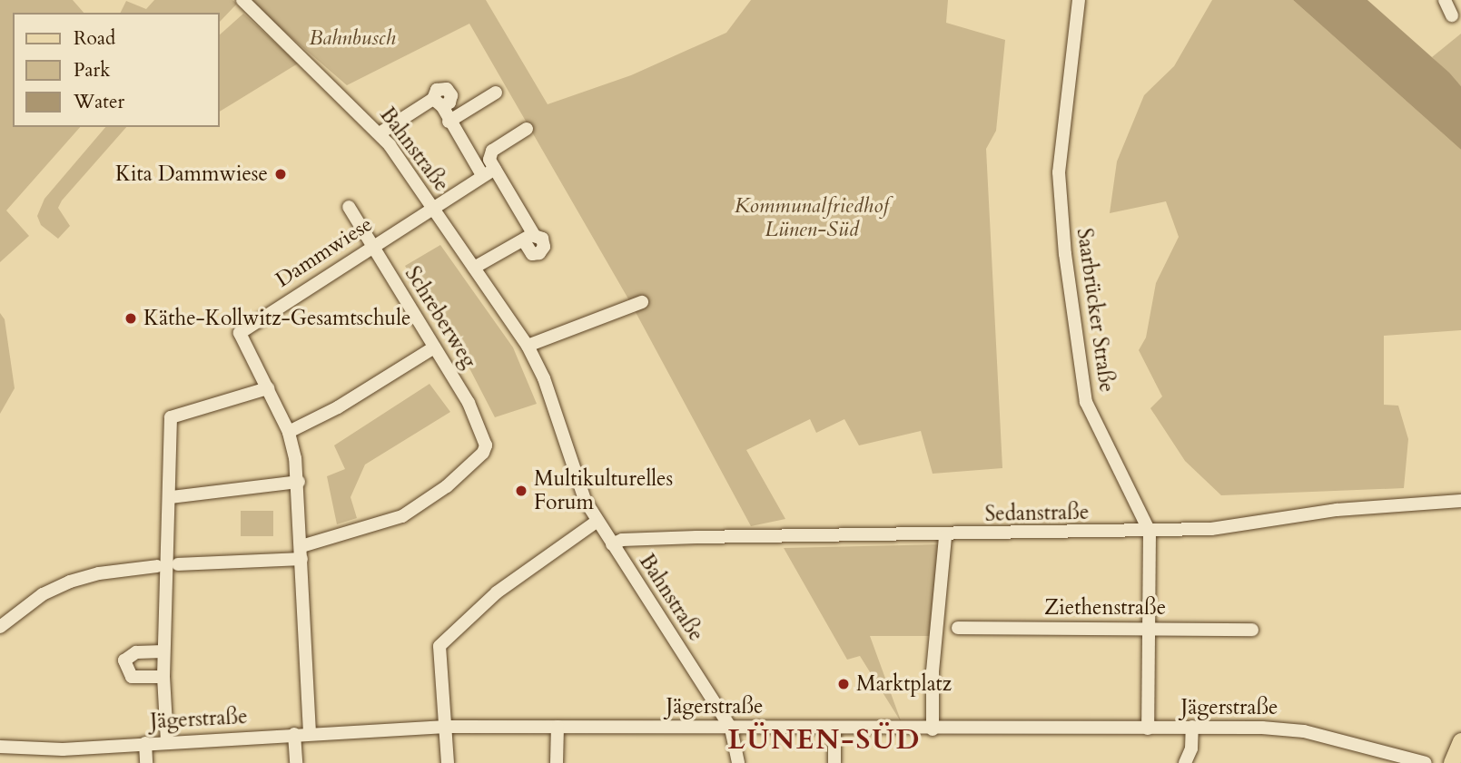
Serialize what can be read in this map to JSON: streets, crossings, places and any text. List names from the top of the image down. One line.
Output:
{"streets":{"street":["Bahnstraße","Dammwiese","Saarbrücker Straße","Schreberweg","Sedanstraße","Ziethenstraße","Jägerstraße"]},"crossings":[["Bahnstraße","Dammwiese"],["Bahnstraße","Sedanstraße"],["Bahnstraße","Jägerstraße"],["Dammwiese","Schreberweg"],["Saarbrücker Straße","Sedanstraße"],["Saarbrücker Straße","Ziethenstraße"],["Saarbrücker Straße","Jägerstraße"]],"districts":["LÜNEN-SÜD"],"parks":["Bahnbusch","Kommunalfriedhof Lünen-Süd"],"places":["Kita Dammwiese","Käthe-Kollwitz-Gesamtschule","Multikulturelles Forum","Marktplatz"],"legend":["Road","Park","Water"]}
